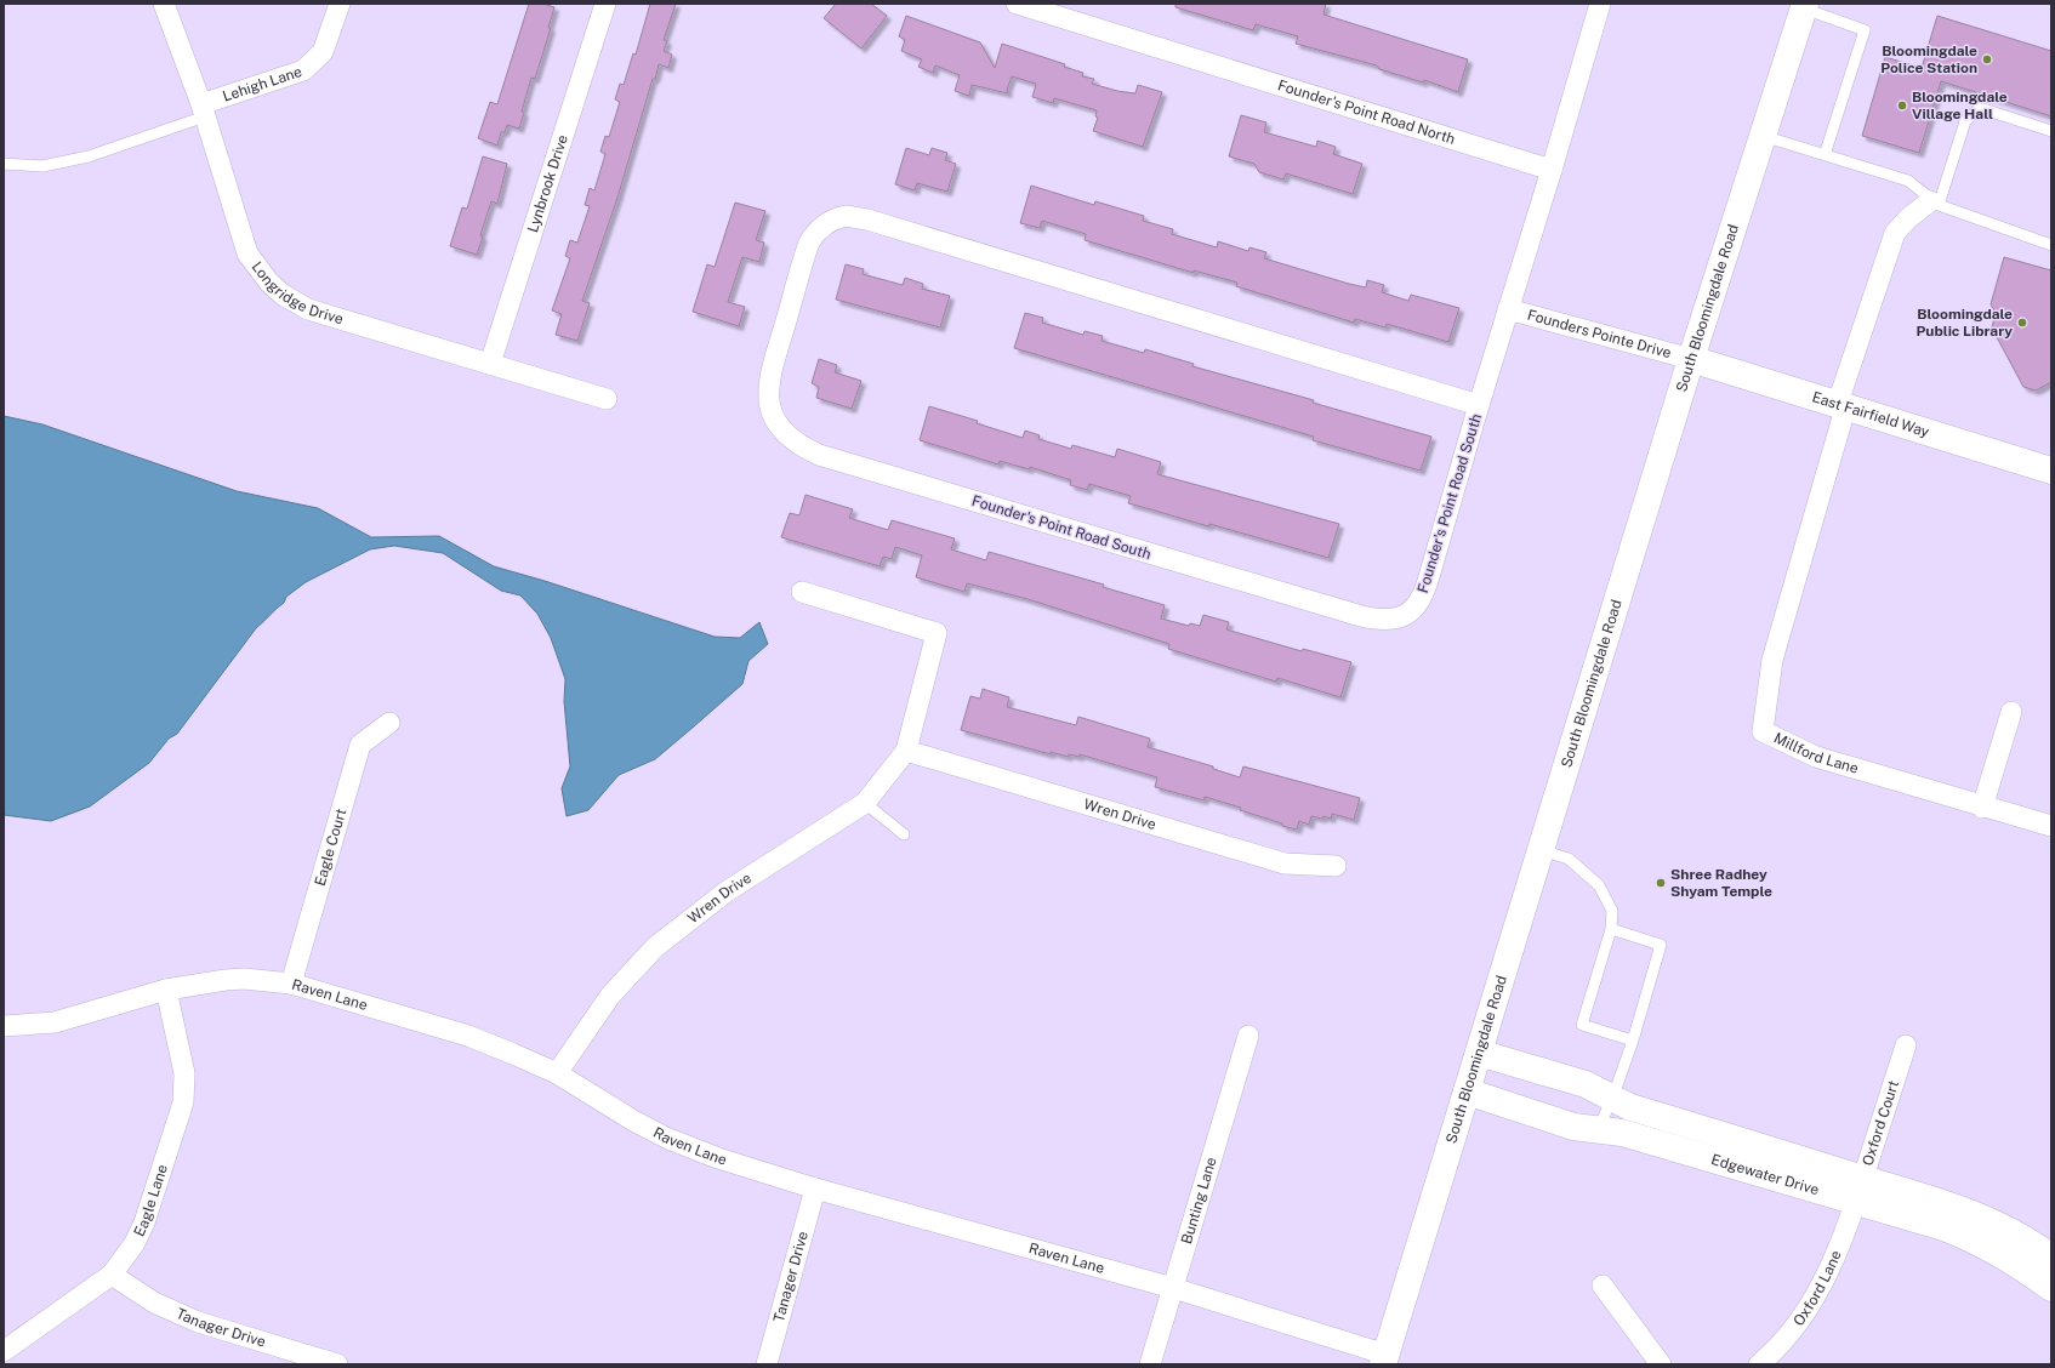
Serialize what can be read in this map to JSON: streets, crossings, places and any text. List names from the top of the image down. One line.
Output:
{"streets":{"street":["Lehigh Lane","Founder's Point Road North","Lynbrook Drive","Longridge Drive","South Bloomingdale Road","Founders Pointe Drive","East Fairfield Way","Founder's Point Road South","Millford Lane","Wren Drive","Eagle Court","Raven Lane","Oxford Court","Edgewater Drive","Eagle Lane","Bunting Lane","Tanager Drive","Oxford Lane"]},"crossings":[["Lehigh Lane","Longridge Drive"],["Founder's Point Road North","Founders Pointe Drive"],["Lynbrook Drive","Longridge Drive"],["South Bloomingdale Road","Founders Pointe Drive"],["South Bloomingdale Road","East Fairfield Way"],["South Bloomingdale Road","Raven Lane"],["South Bloomingdale Road","Edgewater Drive"],["Founders Pointe Drive","East Fairfield Way"],["Founders Pointe Drive","Founder's Point Road South"],["East Fairfield Way","Millford Lane"],["Wren Drive","Raven Lane"],["Eagle Court","Raven Lane"],["Raven Lane","Eagle Lane"],["Raven Lane","Bunting Lane"],["Raven Lane","Tanager Drive"],["Oxford Court","Edgewater Drive"],["Oxford Court","Oxford Lane"],["Edgewater Drive","Oxford Lane"],["Eagle Lane","Tanager Drive"]],"places":["Bloomingdale Police Station","Bloomingdale Village Hall","Bloomingdale Public Library","Shree Radhey Shyam Temple"]}
